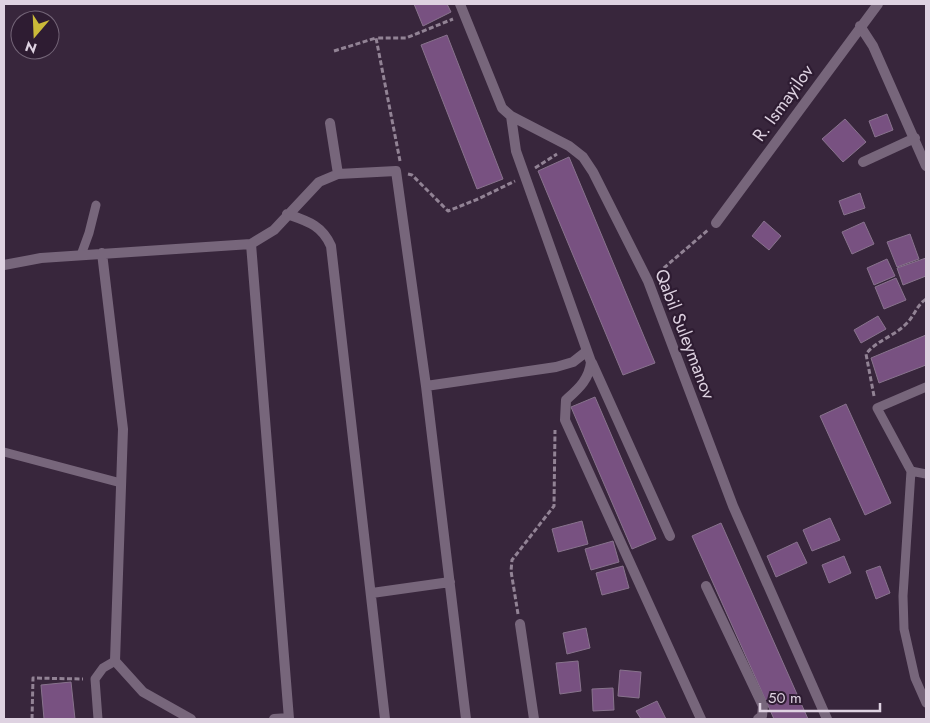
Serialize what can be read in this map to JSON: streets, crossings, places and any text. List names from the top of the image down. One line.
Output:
{"streets":{"street":["R. Ismayilov","Qabil Suleymanov"]},"scale_bar":"50 m","north":"bottom"}
